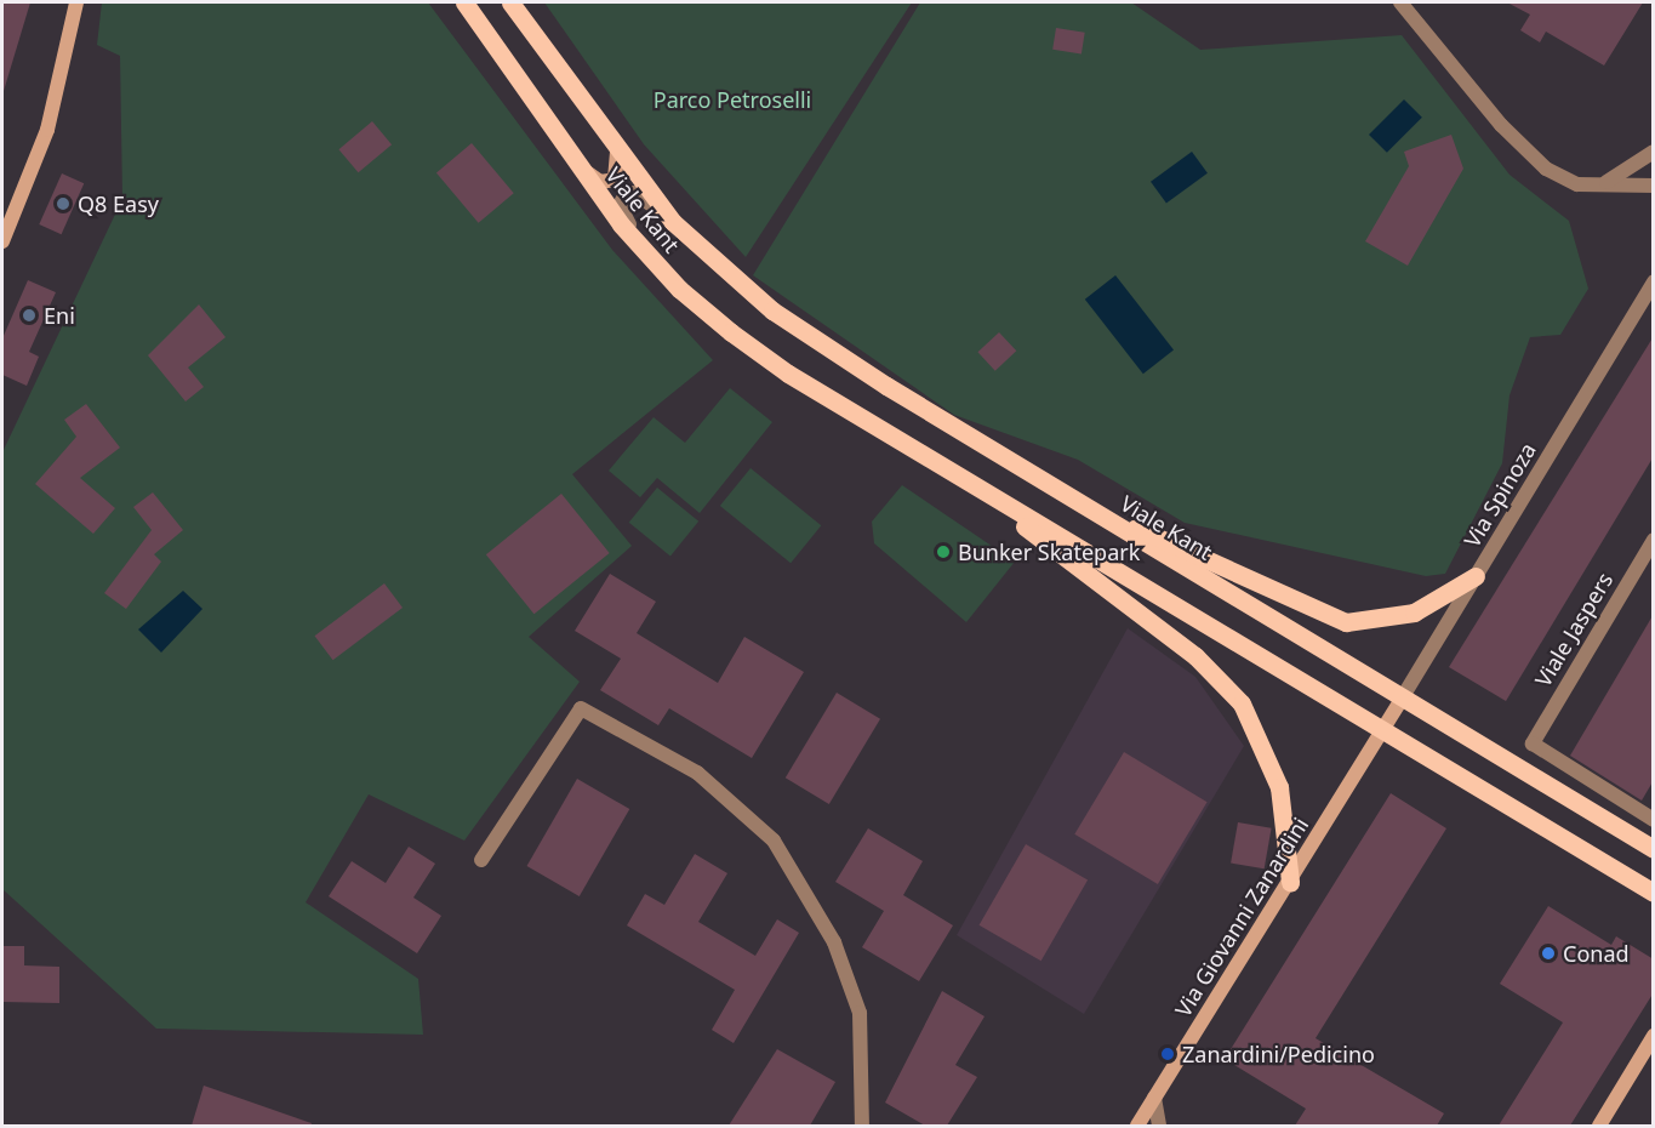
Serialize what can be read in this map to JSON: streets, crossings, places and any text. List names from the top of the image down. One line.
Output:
{"streets":{"main road":["Viale Kant"],"street":["Via Spinoza","Viale Jaspers","Via Giovanni Zanardini"]},"crossings":[["Viale Kant","Via Spinoza"],["Viale Kant","Via Giovanni Zanardini"],["Via Spinoza","Via Giovanni Zanardini"]],"parks":["Parco Petroselli"],"places":["Q8 Easy","Eni","Bunker Skatepark","Conad","Zanardini/Pedicino"]}
